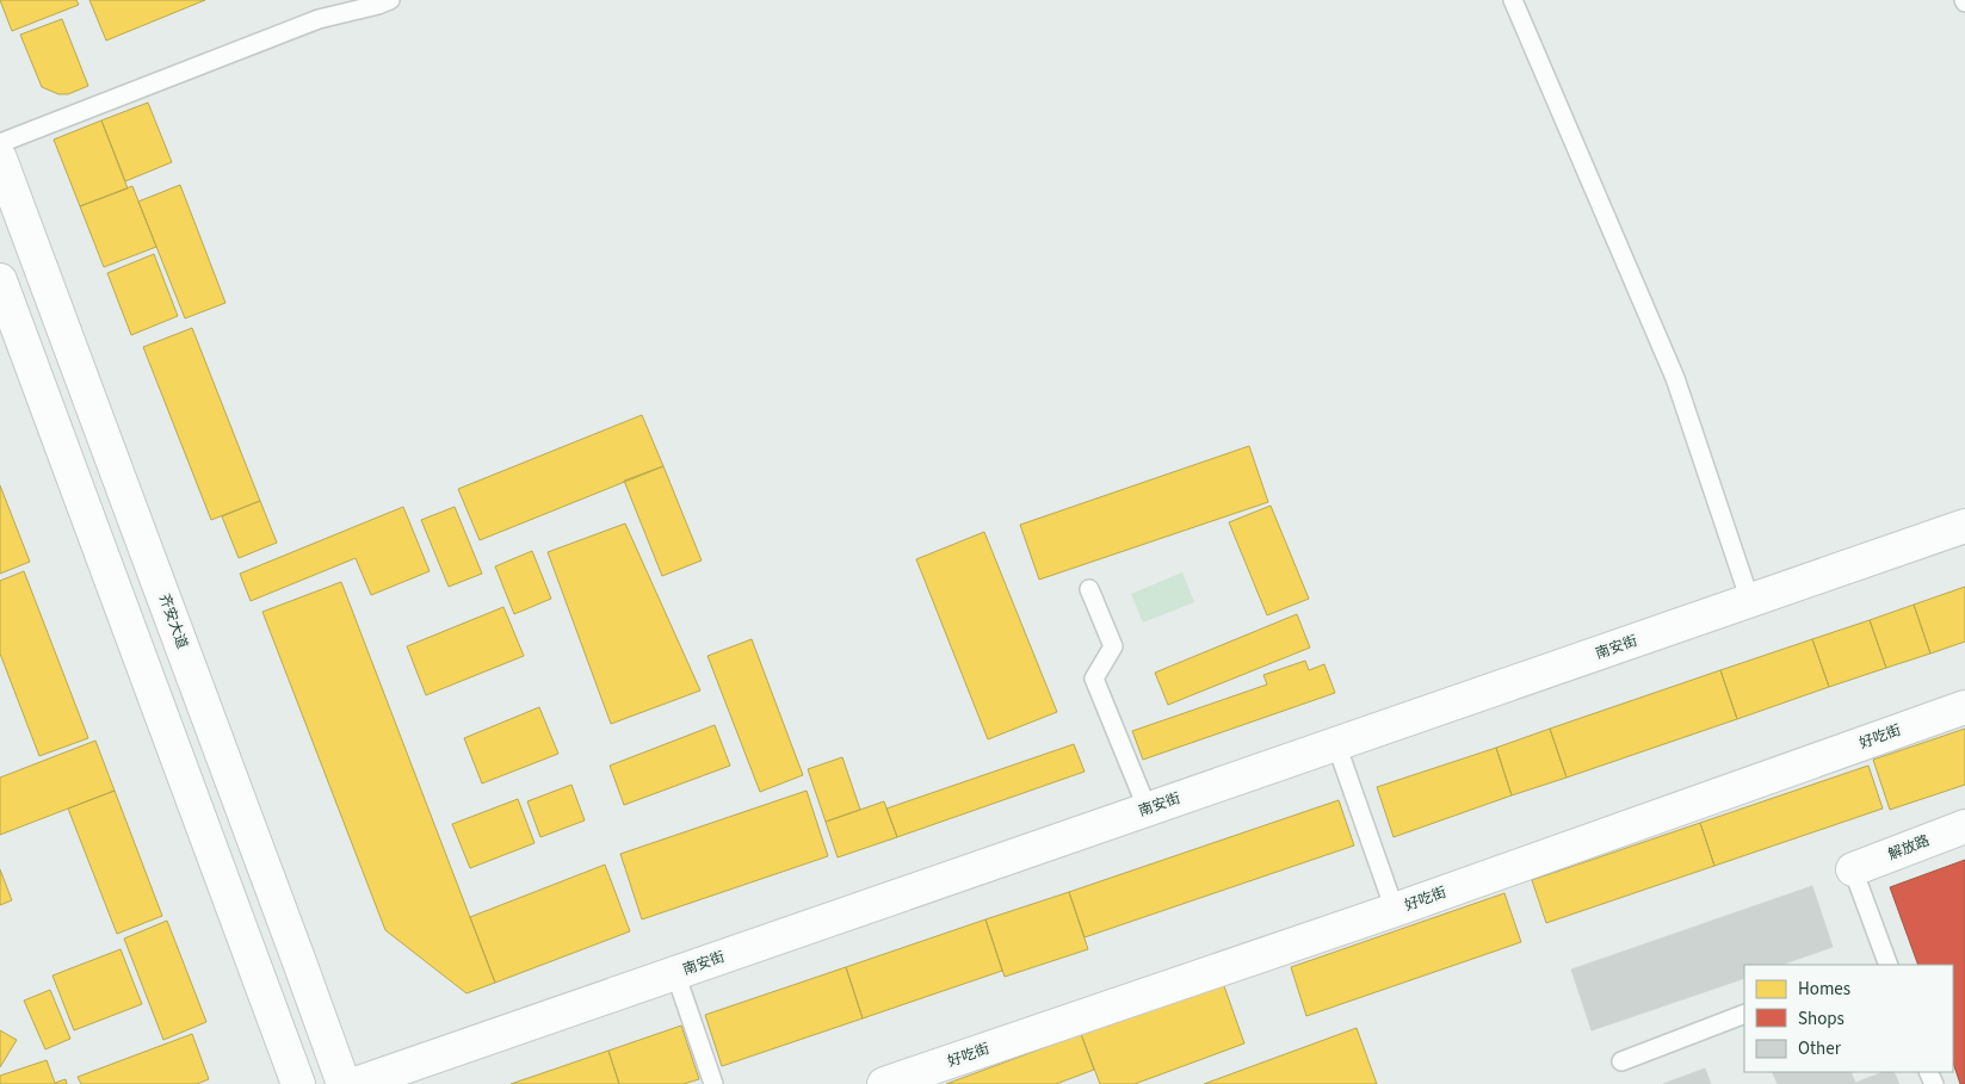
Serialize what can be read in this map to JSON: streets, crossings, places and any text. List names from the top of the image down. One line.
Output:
{"streets":{"main road":["齐安大道","南安街","好吃街","解放路"]},"legend":["Homes","Shops","Other"]}
